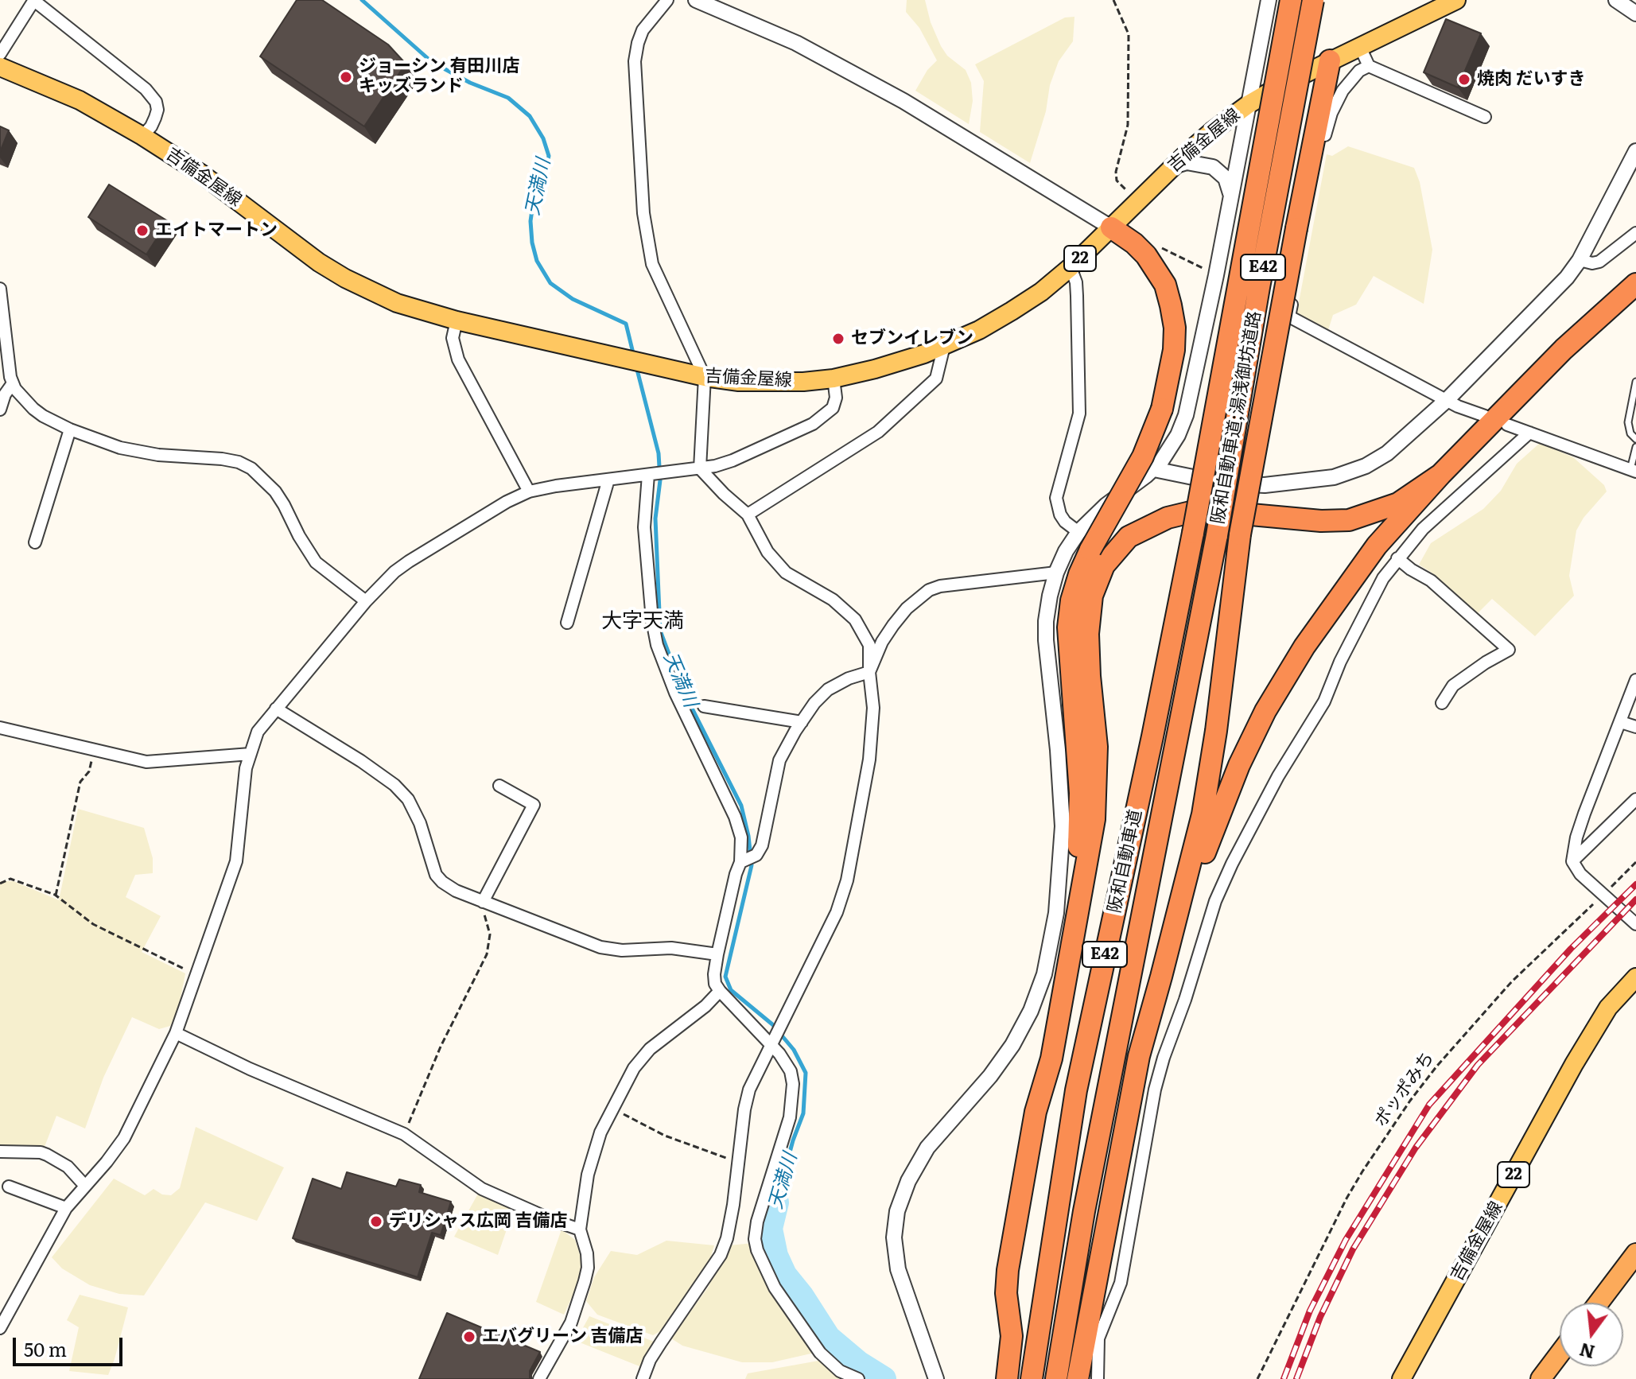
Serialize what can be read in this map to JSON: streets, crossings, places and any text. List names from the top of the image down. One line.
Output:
{"streets":{"highway":["E42","阪和自動車道;湯浅御坊道路","阪和自動車道"],"main road":["吉備金屋線","22"],"path":["ポッポみち"]},"crossings":[["阪和自動車道;湯浅御坊道路","阪和自動車道"]],"districts":["大字天満"],"water":["天満川"],"places":["ジョーシン 有田川店 キッズランド","焼肉 だいすき","エイトマートン","セブンイレブン","デリシャス広岡 吉備店","エバグリーン 吉備店"],"scale_bar":"50 m","north":"bottom"}
